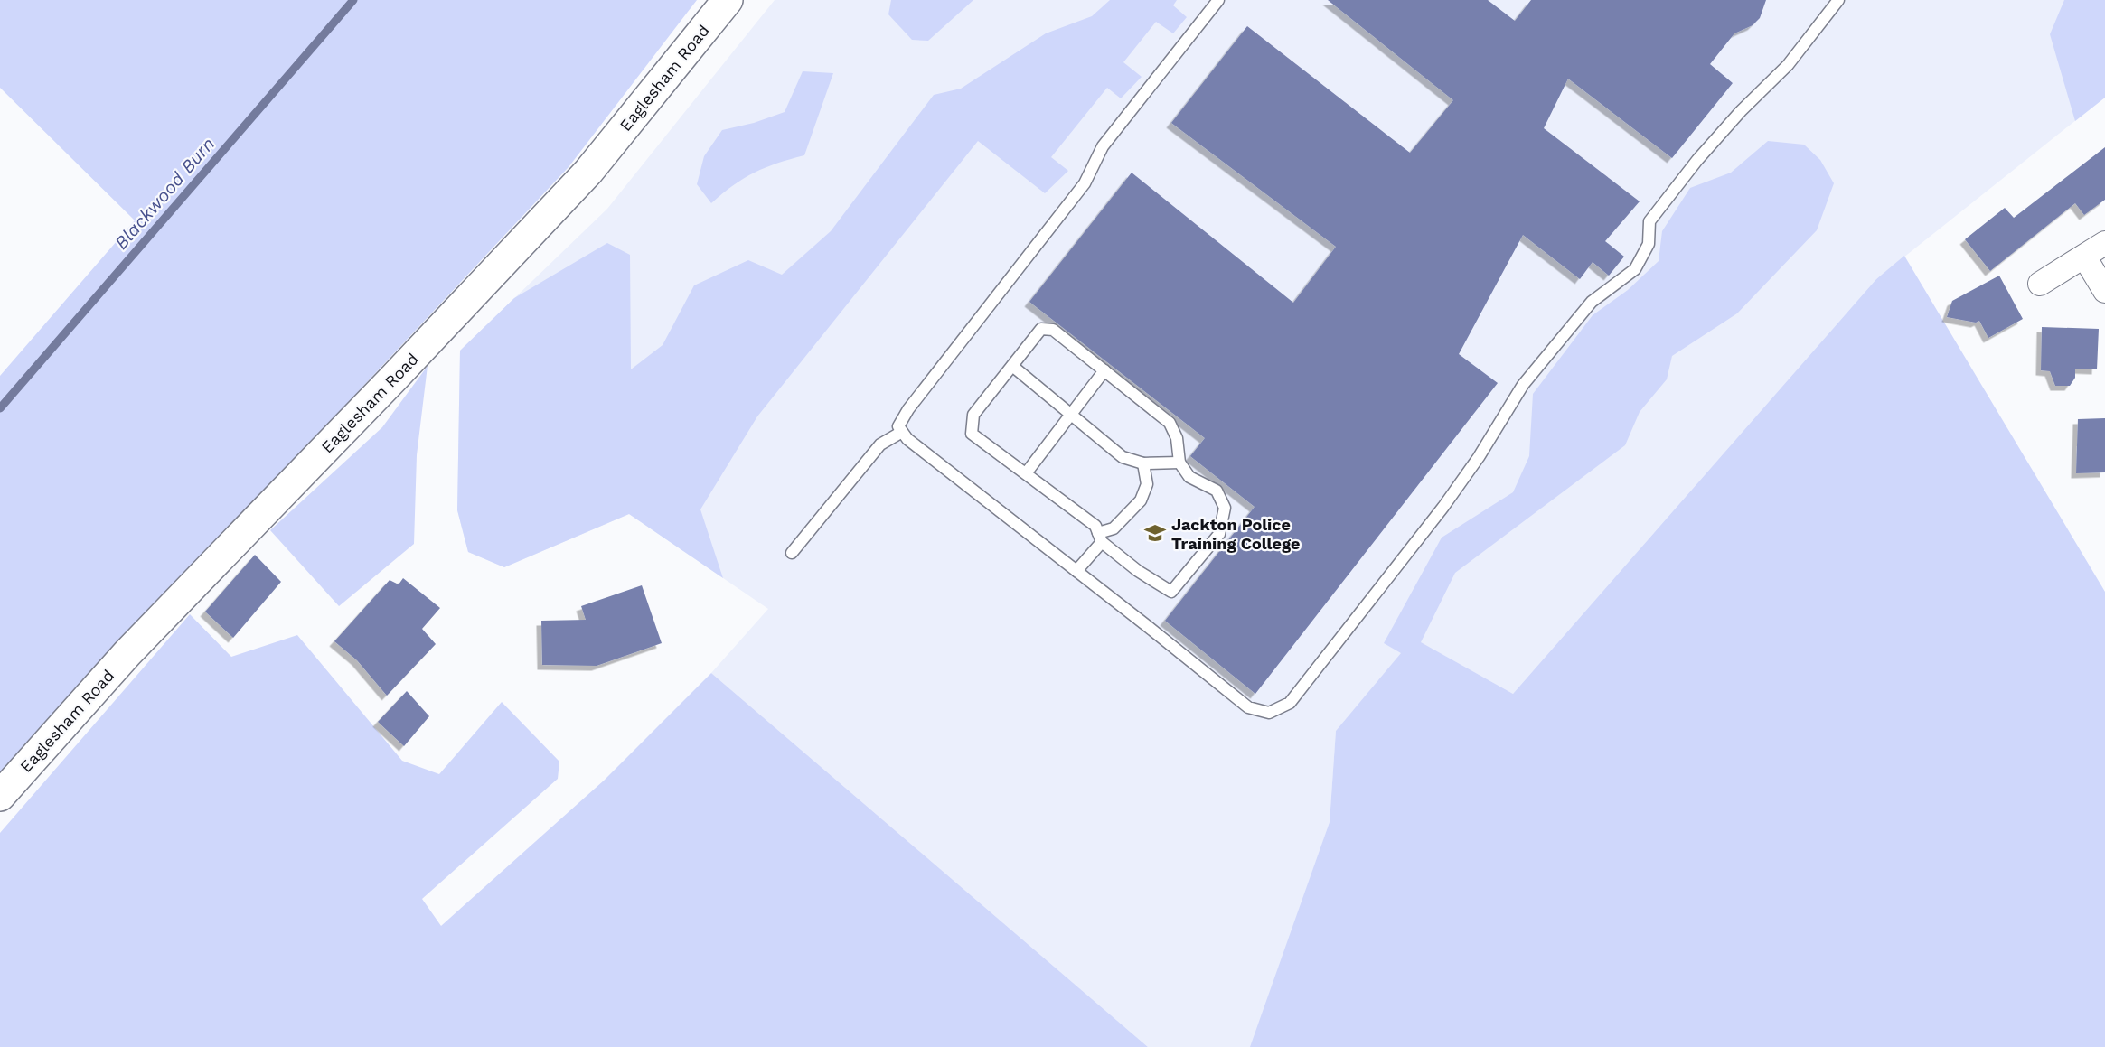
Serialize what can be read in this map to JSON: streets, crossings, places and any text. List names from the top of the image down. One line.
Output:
{"streets":{"main road":["Eaglesham Road"]},"water":["Blackwood Burn"],"places":{"school or university":["Jackton Police Training College"]}}
